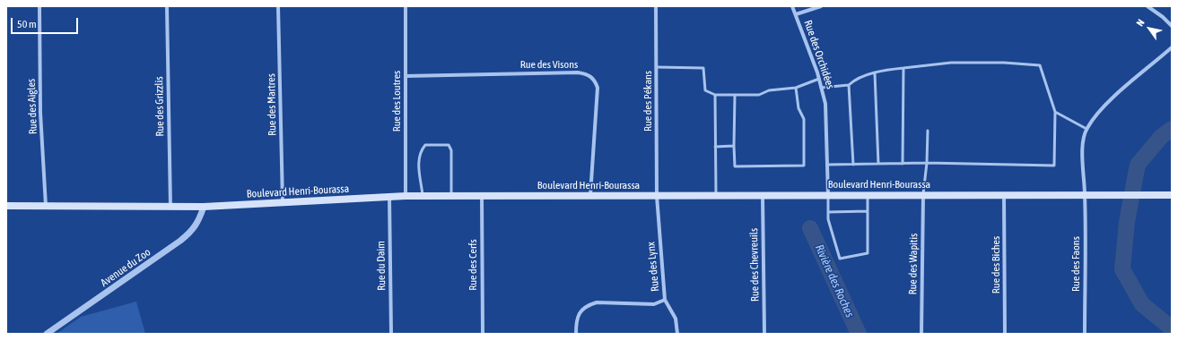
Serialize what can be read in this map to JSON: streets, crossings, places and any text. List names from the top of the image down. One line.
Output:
{"streets":{"main road":["Boulevard Henri-Bourassa"],"street":["Rue des Orchidées","Rue des Visons","Rue des Loutres","Rue des Pékans","Rue des Martres","Rue des Aigles","Rue des Grizzlis","Rue des Wapitis","Rue des Faons","Rue des Cerfs","Rue des Chevreuils","Rue des Biches","Rue du Daim","Rue des Lynx","Avenue du Zoo"]},"crossings":[["Rue des Orchidées","Boulevard Henri-Bourassa"],["Rue des Visons","Rue des Loutres"],["Rue des Visons","Boulevard Henri-Bourassa"],["Rue des Loutres","Boulevard Henri-Bourassa"],["Rue des Pékans","Boulevard Henri-Bourassa"],["Rue des Pékans","Rue des Lynx"],["Rue des Martres","Boulevard Henri-Bourassa"],["Rue des Aigles","Boulevard Henri-Bourassa"],["Rue des Grizzlis","Boulevard Henri-Bourassa"],["Boulevard Henri-Bourassa","Rue des Wapitis"],["Boulevard Henri-Bourassa","Rue des Faons"],["Boulevard Henri-Bourassa","Rue des Cerfs"],["Boulevard Henri-Bourassa","Rue des Chevreuils"],["Boulevard Henri-Bourassa","Rue des Biches"],["Boulevard Henri-Bourassa","Rue du Daim"],["Boulevard Henri-Bourassa","Rue des Lynx"],["Boulevard Henri-Bourassa","Avenue du Zoo"]],"water":["Rivière des Roches"],"scale_bar":"50 m","north":"top left"}
